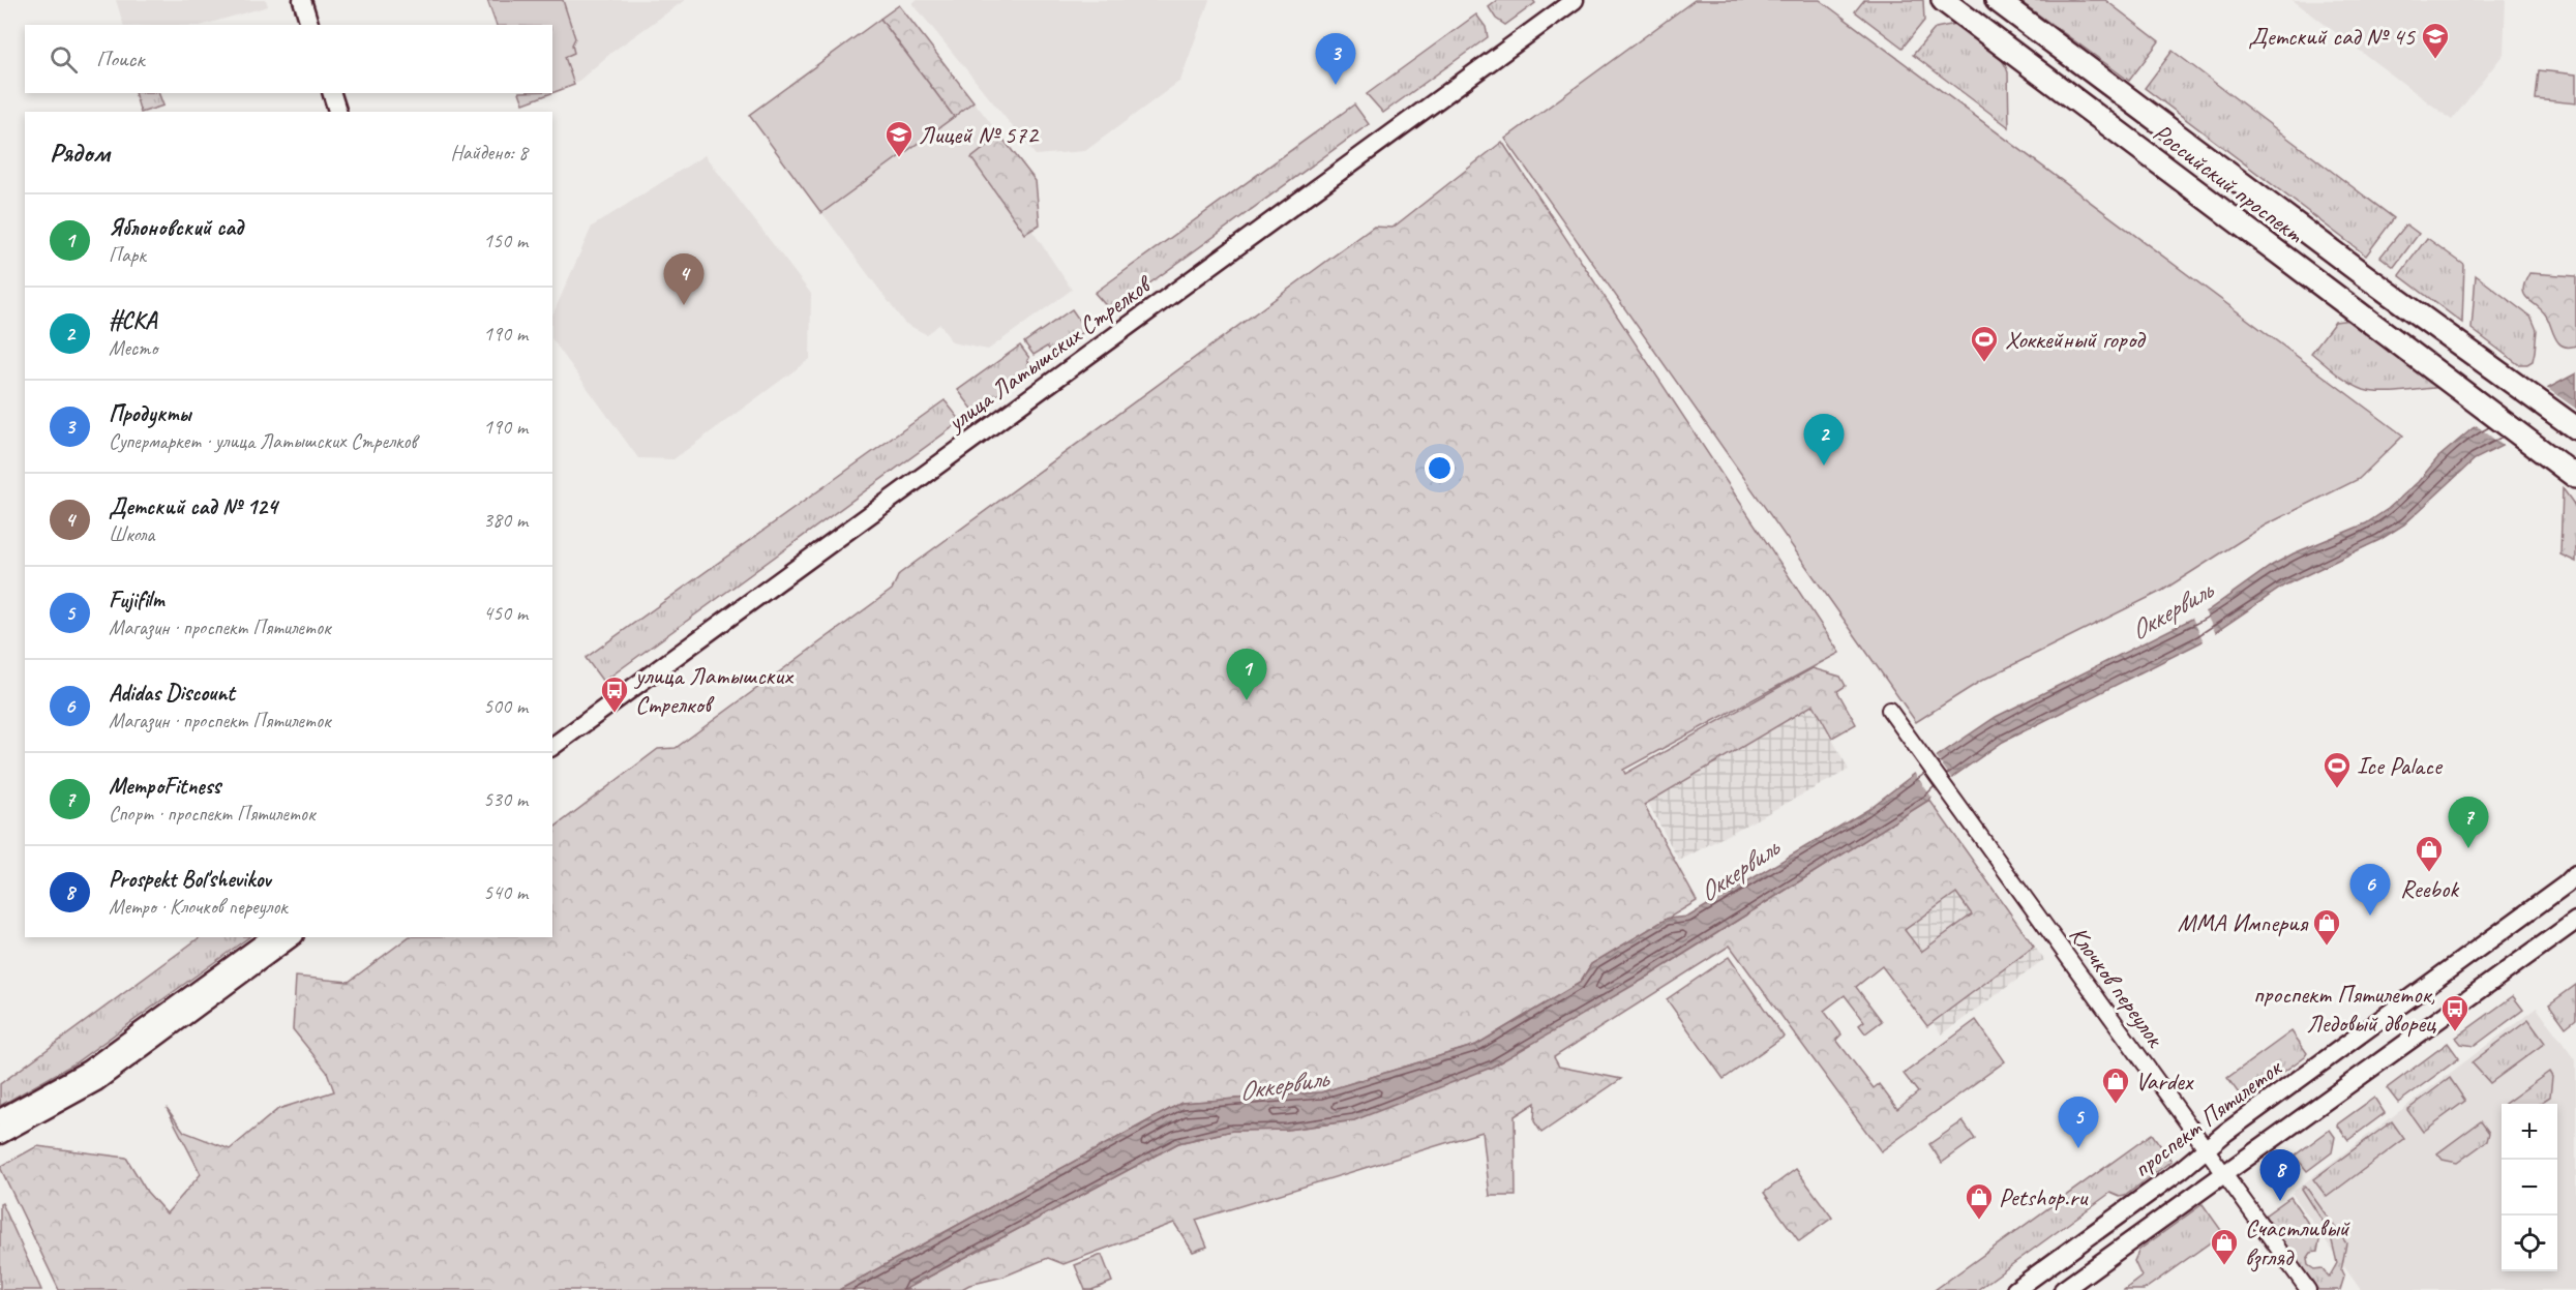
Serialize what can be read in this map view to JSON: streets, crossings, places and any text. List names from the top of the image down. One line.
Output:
{"streets":{"main road":["Российский проспект"],"street":["улица Латышских Стрелков","Клочков переулок","проспект Пятилеток"]},"crossings":[["Клочков переулок","проспект Пятилеток"]],"water":["Оккервиль"],"places":{"school or university":["Детский сад № 45","Лицей № 572"],"sports":["Хоккейный город","Ice Palace"],"bus stop":["улица Латышских Стрелков","проспект Пятилеток, Ледовый дворец"],"shop":["Reebok","ММА Империя","Vardex","Petshop.ru","Счастливый взгляд"]},"page":{"search":"Поиск","pins":["3","4","2","1","7","6","5","8"],"heading":["Рядом","Найдено: 8"],"list":[{"mark":"1","name":"Яблоновский сад","note":"Парк","value":"150 m"},{"mark":"2","name":"#СКА","note":"Место","value":"190 m"},{"mark":"3","name":"Продукты","note":"Супермаркет · улица Латышских Стрелков","value":"190 m"},{"mark":"4","name":"Детский сад № 124","note":"Школа","value":"380 m"},{"mark":"5","name":"Fujifilm","note":"Магазин · проспект Пятилеток","value":"450 m"},{"mark":"6","name":"Adidas Discount","note":"Магазин · проспект Пятилеток","value":"500 m"},{"mark":"7","name":"МетроFitness","note":"Спорт · проспект Пятилеток","value":"530 m"},{"mark":"8","name":"Prospekt Bol'shevikov","note":"Метро · Клочков переулок","value":"540 m"}],"map_buttons":["+","−"]}}
